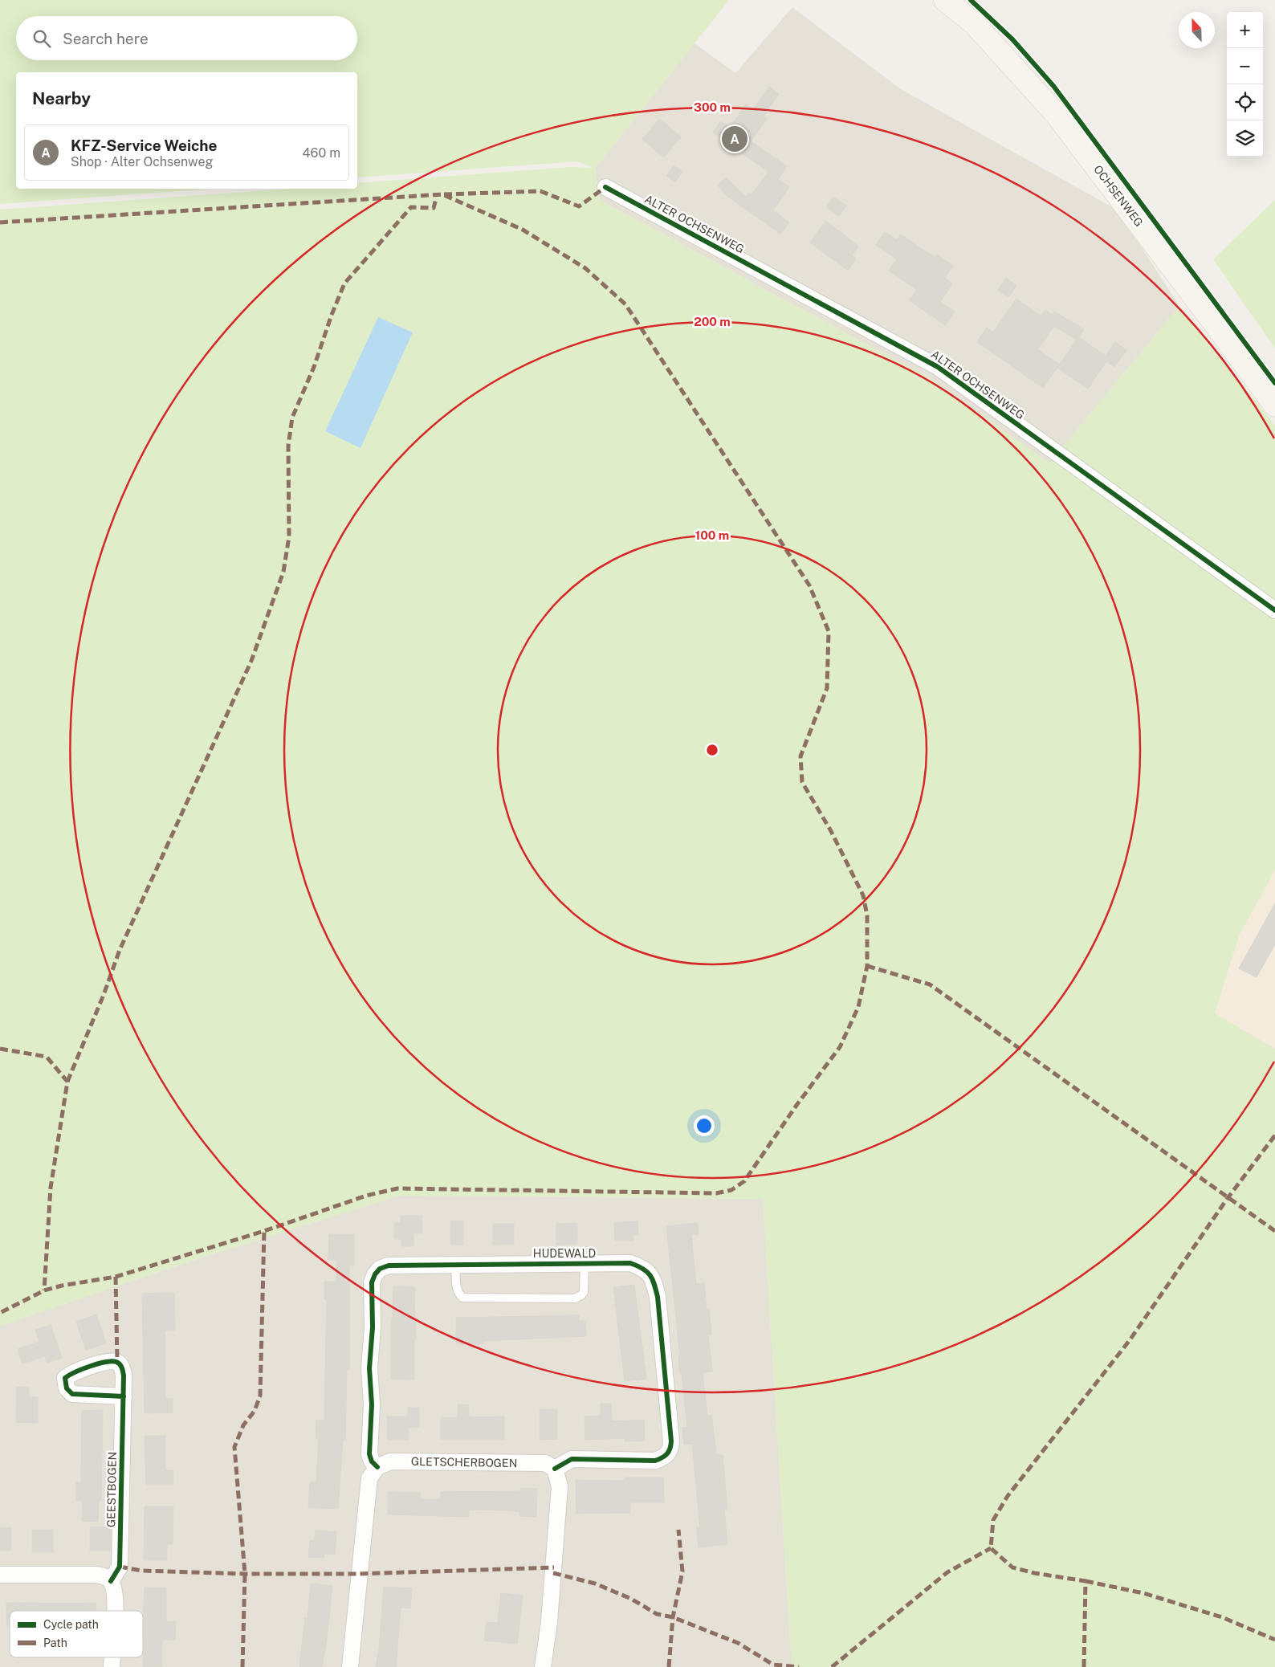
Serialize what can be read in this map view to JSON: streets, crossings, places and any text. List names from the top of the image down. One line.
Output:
{"streets":{"main road":["OCHSENWEG"],"street":["ALTER OCHSENWEG","HUDEWALD","GLETSCHERBOGEN","GEESTBOGEN"]},"crossings":[["HUDEWALD","GLETSCHERBOGEN"]],"legend":["Cycle path","Path"],"north":"top","page":{"map_buttons":["+","−"],"search":"Search here","heading":"Nearby","pins":"A","list":[{"mark":"A","name":"KFZ-Service Weiche","note":"Shop · Alter Ochsenweg","value":"460 m"}]},"rings":["300 m","200 m","100 m"]}
